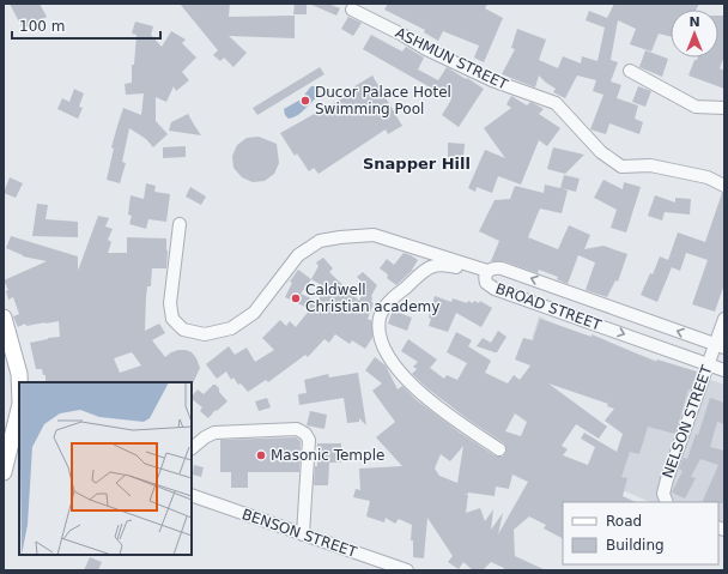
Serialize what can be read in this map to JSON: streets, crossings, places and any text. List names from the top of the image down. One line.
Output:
{"streets":{"street":["ASHMUN STREET","BROAD STREET","NELSON STREET","BENSON STREET"]},"crossings":[["BROAD STREET","NELSON STREET"]],"districts":["Snapper Hill"],"places":["Ducor Palace Hotel Swimming Pool","Caldwell Christian academy","Masonic Temple"],"legend":["Road","Building"],"scale_bar":"100 m","north":"top"}
